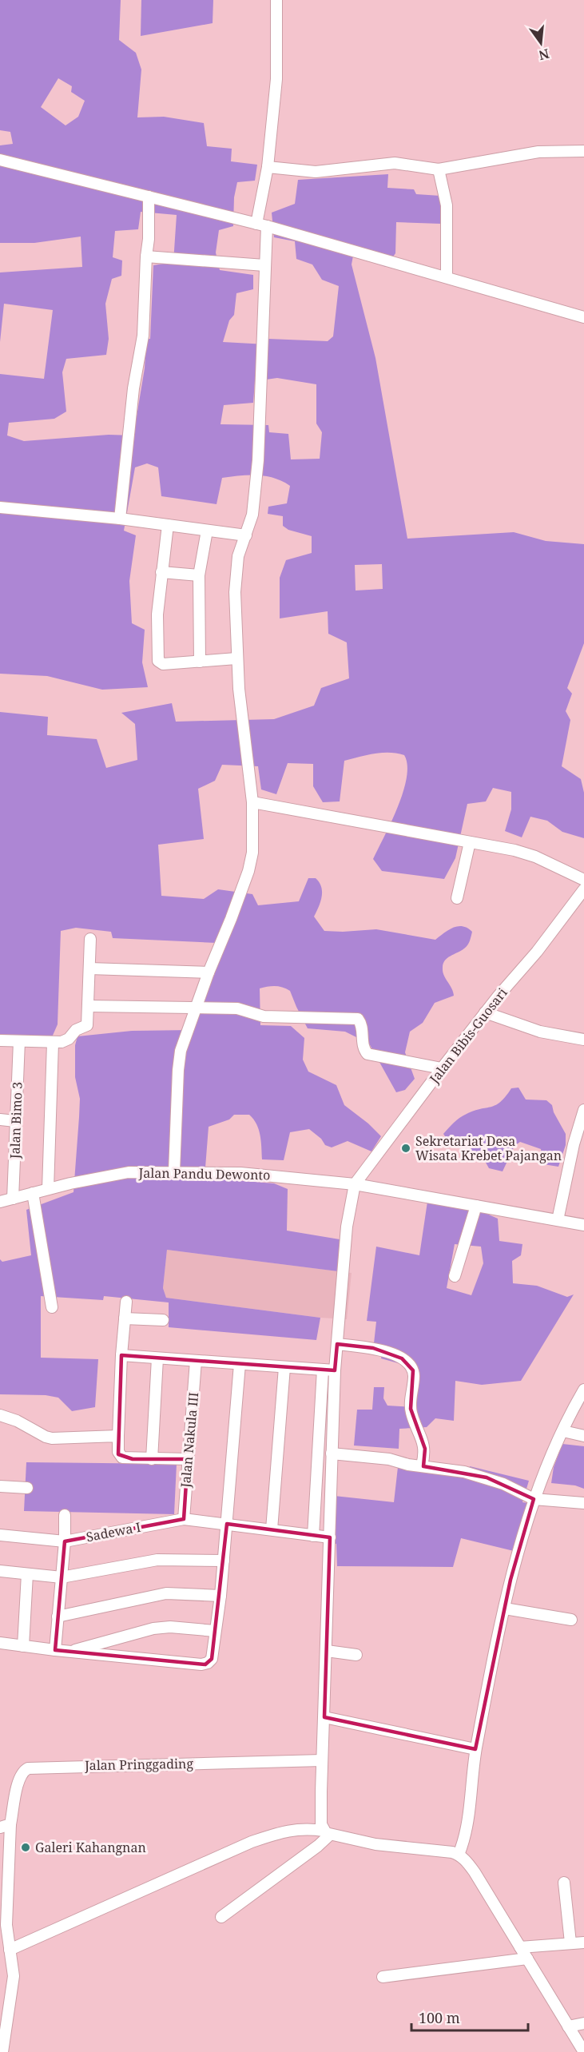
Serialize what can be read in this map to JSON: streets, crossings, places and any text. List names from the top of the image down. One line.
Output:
{"streets":{"street":["Jalan Bibis-Guosari","Jalan Bimo 3","Jalan Pandu Dewonto","Jalan Nakula III","Sadewa I","Jalan Pringgading"]},"crossings":[["Jalan Bibis-Guosari","Jalan Pandu Dewonto"],["Jalan Bimo 3","Jalan Pandu Dewonto"],["Jalan Nakula III","Sadewa I"]],"places":["Sekretariat Desa Wisata Krebet Pajangan","Galeri Kahangnan"],"scale_bar":"100 m","north":"bottom"}
